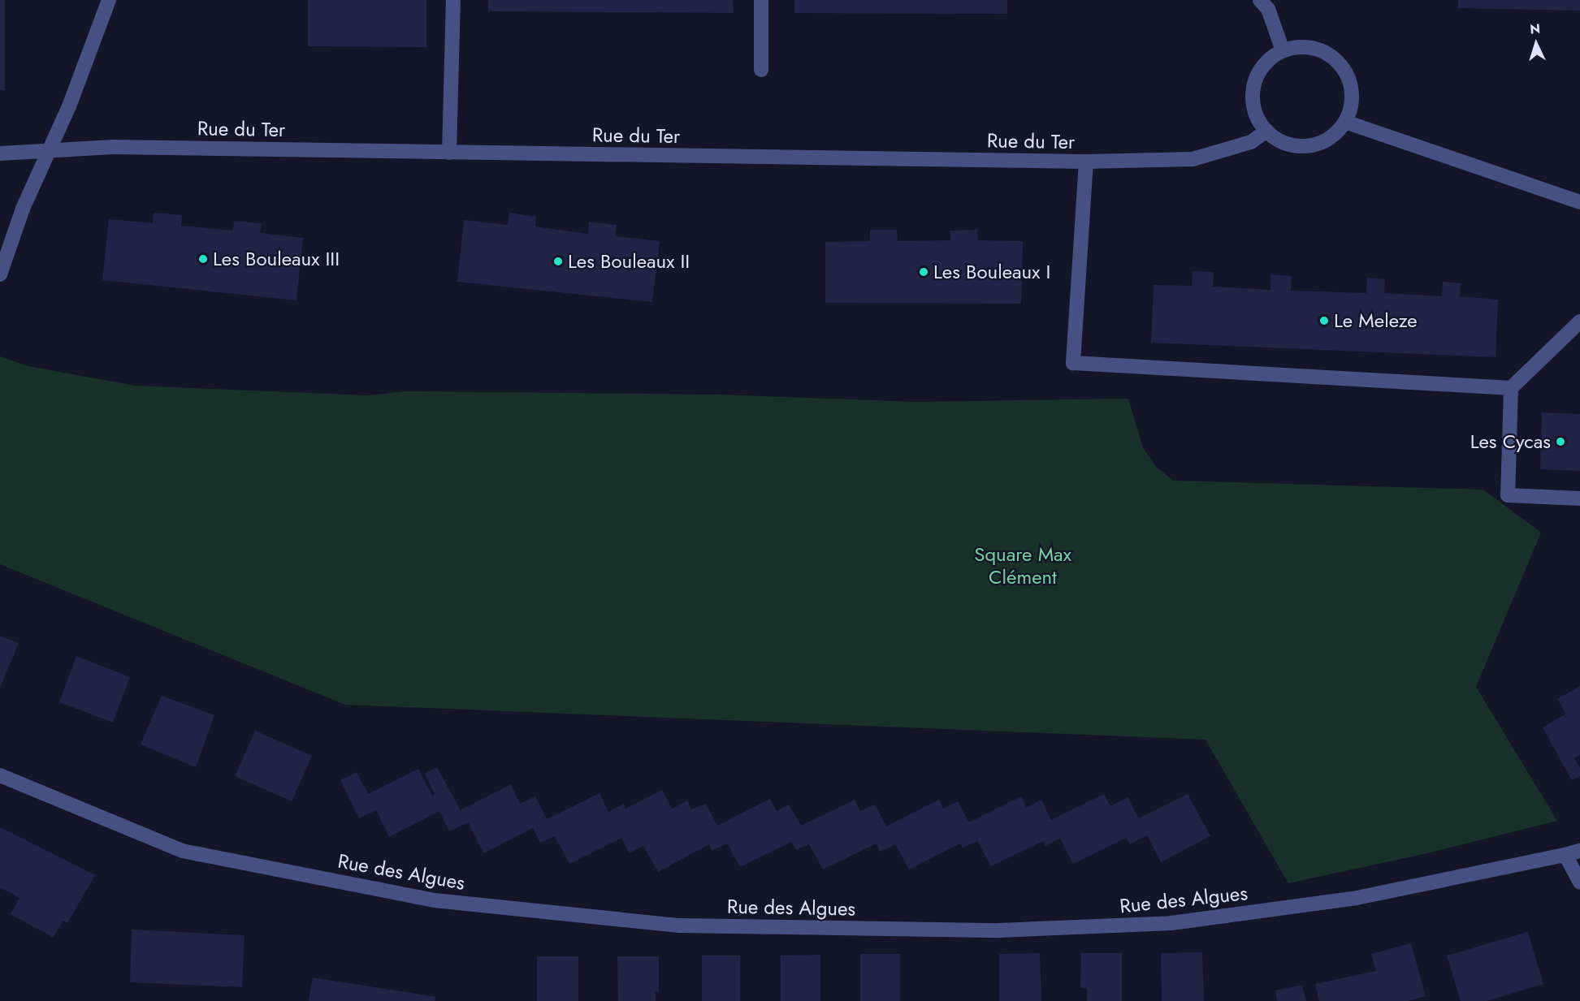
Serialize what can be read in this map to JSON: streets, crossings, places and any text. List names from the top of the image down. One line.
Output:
{"streets":{"street":["Rue du Ter","Rue des Algues"]},"parks":["Square Max Clément"],"places":["Les Bouleaux III","Les Bouleaux II","Les Bouleaux I","Le Meleze","Les Cycas"],"north":"top"}
